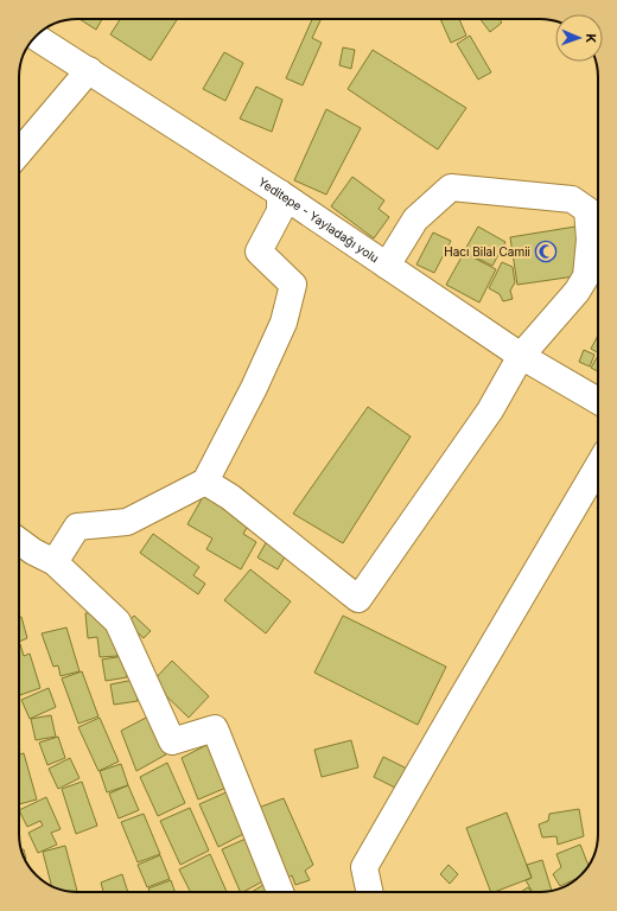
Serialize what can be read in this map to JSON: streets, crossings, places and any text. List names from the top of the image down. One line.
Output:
{"streets":{"street":["Yeditepe - Yayladağı yolu"]},"places":{"mosque":["Hacı Bilal Camii"]},"north":"right"}
